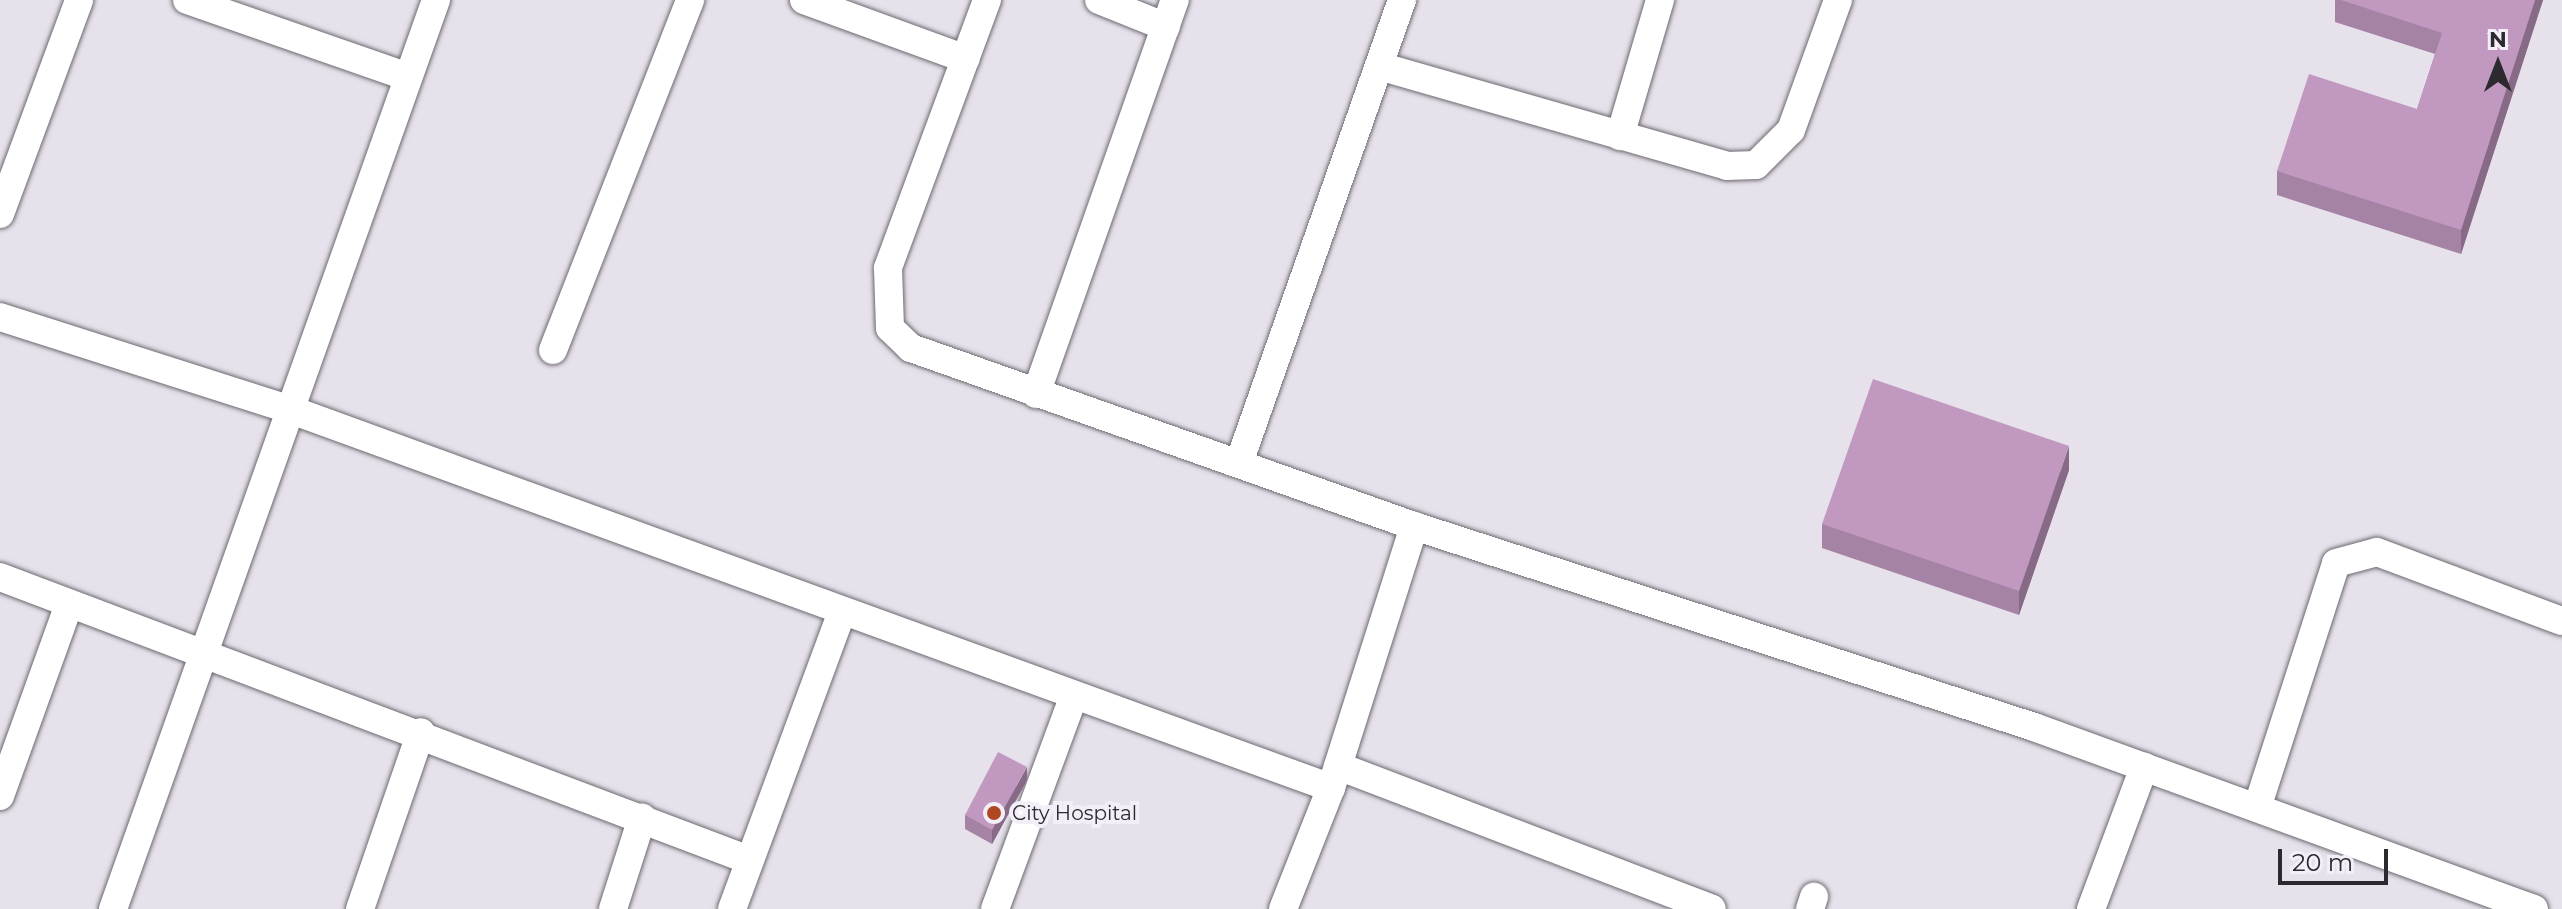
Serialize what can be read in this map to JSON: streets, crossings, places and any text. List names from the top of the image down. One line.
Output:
{"places":["City Hospital"],"scale_bar":"20 m","north":"top"}
